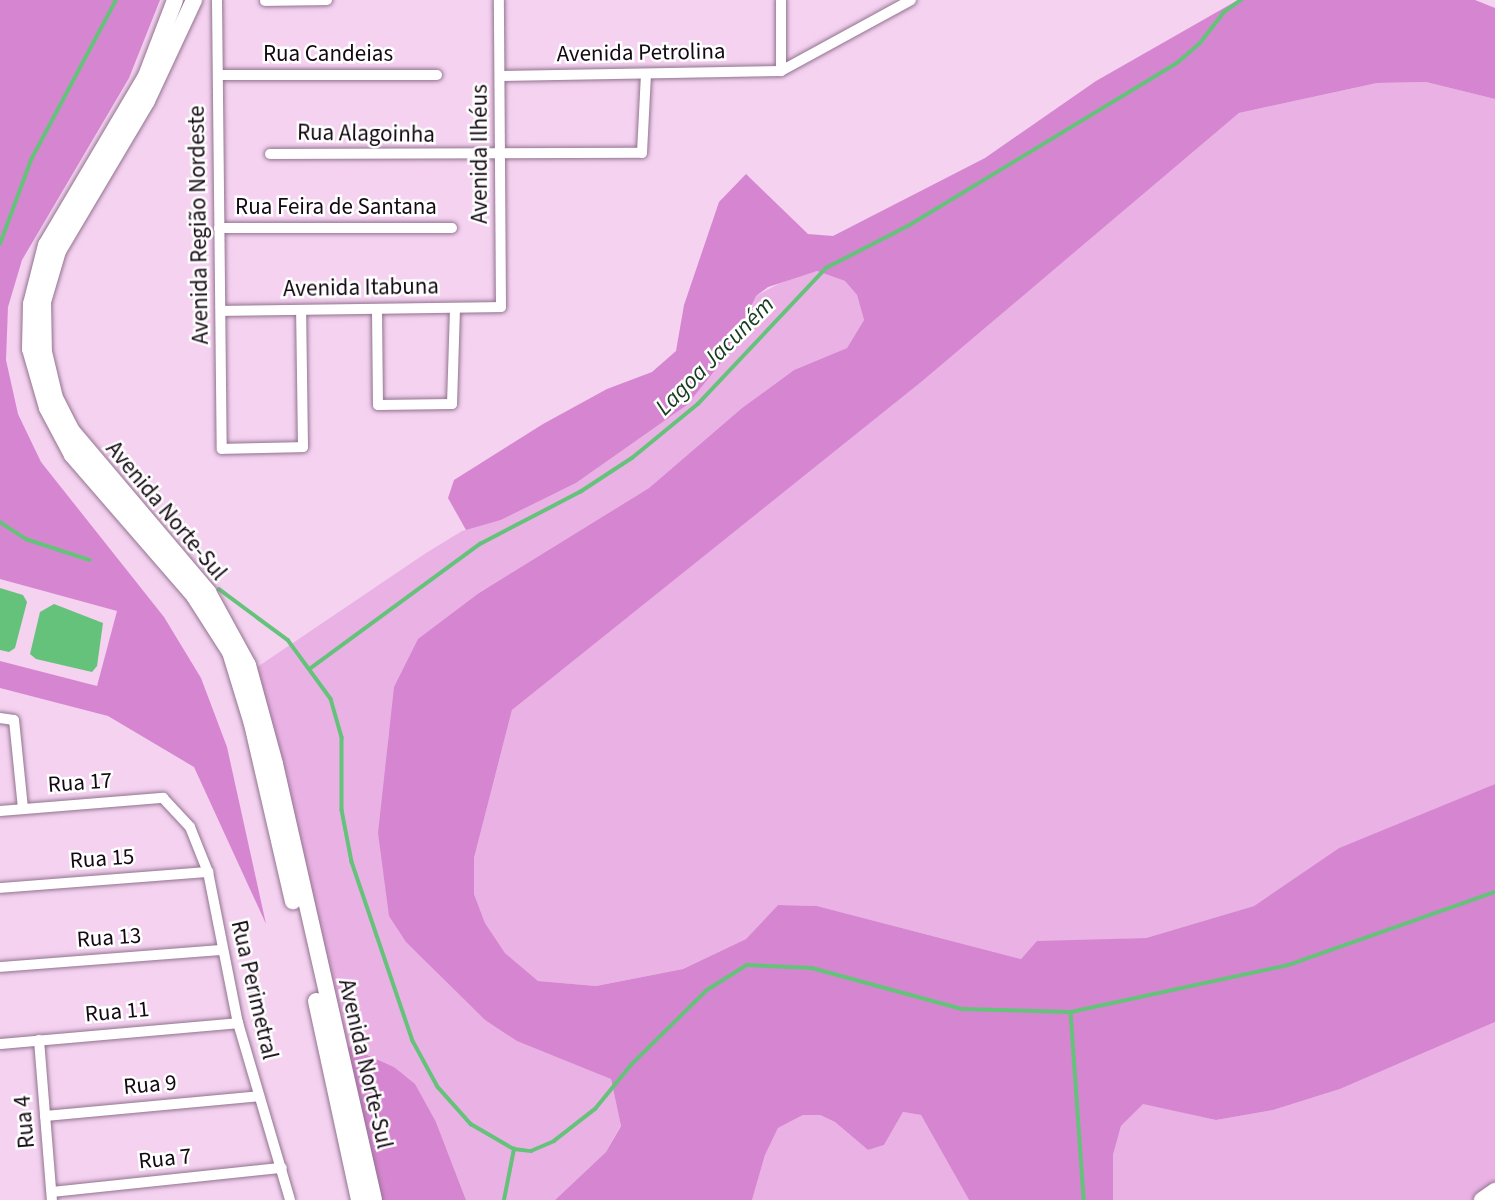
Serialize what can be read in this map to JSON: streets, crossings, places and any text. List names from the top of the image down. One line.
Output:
{"streets":{"main road":["Avenida Norte-Sul"],"street":["Avenida Petrolina","Rua Candeias","Rua Alagoinha","Avenida Ilhéus","Rua Feira de Santana","Avenida Região Nordeste","Avenida Itabuna","Rua 17","Rua 15","Rua 13","Rua Perimetral","Rua 11","Rua 9","Rua 4","Rua 7"]},"crossings":[["Avenida Petrolina","Rua Alagoinha"],["Avenida Petrolina","Avenida Ilhéus"],["Rua Candeias","Avenida Região Nordeste"],["Rua Alagoinha","Avenida Ilhéus"],["Avenida Ilhéus","Avenida Itabuna"],["Rua Feira de Santana","Avenida Região Nordeste"],["Avenida Região Nordeste","Avenida Itabuna"],["Rua 17","Rua Perimetral"],["Rua 15","Rua Perimetral"],["Rua 13","Rua Perimetral"],["Rua Perimetral","Rua 11"],["Rua Perimetral","Rua 9"],["Rua Perimetral","Rua 7"],["Rua 11","Rua 4"],["Rua 9","Rua 4"],["Rua 4","Rua 7"]],"water":["Lagoa Jacuném"]}
